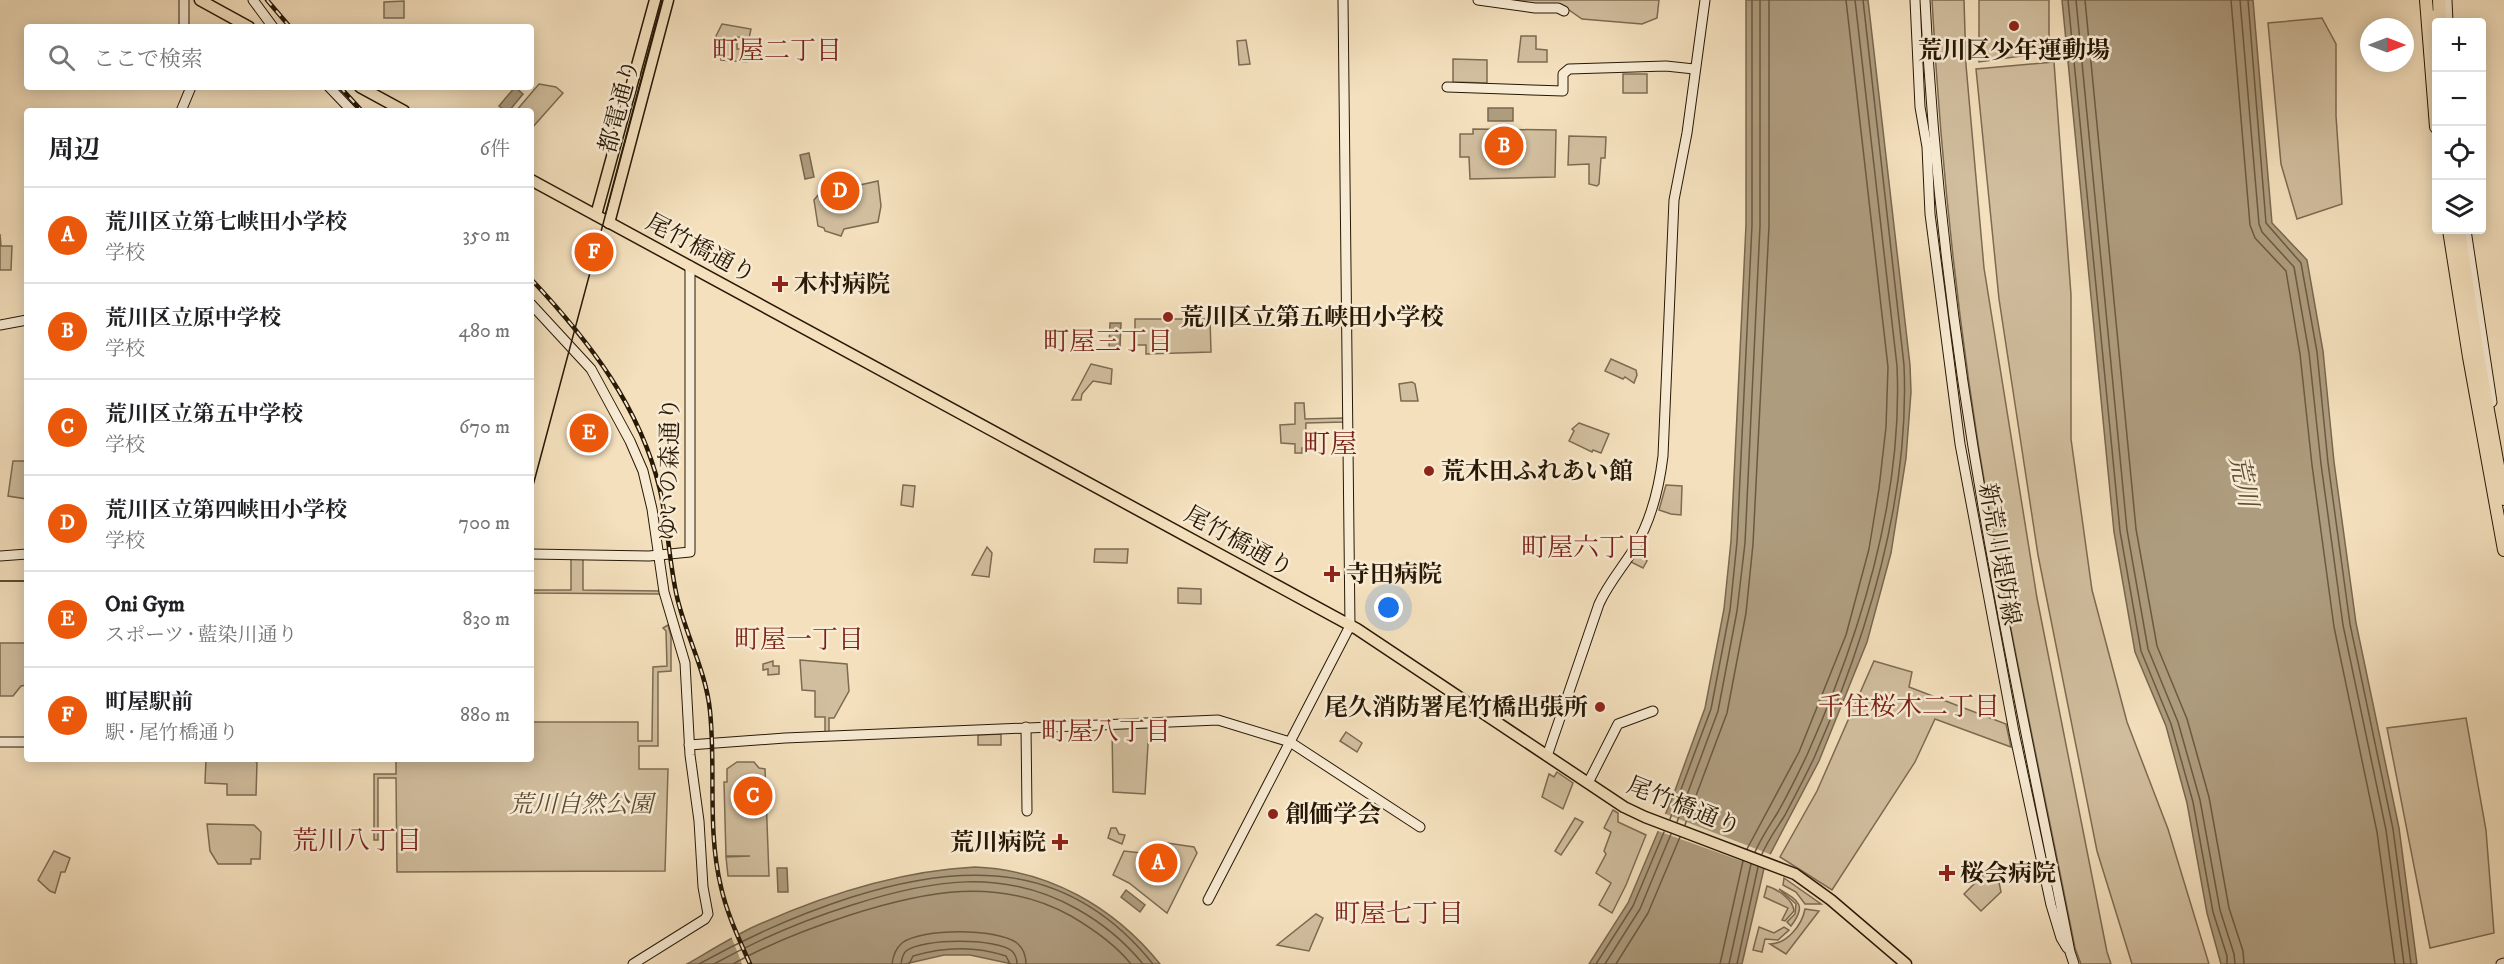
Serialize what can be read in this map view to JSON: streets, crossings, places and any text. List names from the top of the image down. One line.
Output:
{"streets":{"main road":["都電通り","尾竹橋通り"],"street":["ゆいの森通り","新荒川堤防線"]},"crossings":[["都電通り","尾竹橋通り"],["尾竹橋通り","ゆいの森通り"]],"districts":["町屋二丁目","町屋三丁目","町屋","町屋六丁目","町屋一丁目","千住桜木二丁目","町屋八丁目","荒川八丁目","町屋七丁目"],"water":["荒川"],"parks":["荒川自然公園"],"places":{"other":["荒川区少年運動場","荒川区立第五峡田小学校","荒木田ふれあい館","尾久消防署尾竹橋出張所","創価学会"],"health":["木村病院","寺田病院","荒川病院","桜会病院"]},"north":"right","page":{"map_buttons":["+","−"],"search":"ここで検索","heading":["周辺","6件"],"pins":["B","D","F","E","C","A"],"list":[{"mark":"A","name":"荒川区立第七峡田小学校","note":"学校","value":"350 m"},{"mark":"B","name":"荒川区立原中学校","note":"学校","value":"480 m"},{"mark":"C","name":"荒川区立第五中学校","note":"学校","value":"670 m"},{"mark":"D","name":"荒川区立第四峡田小学校","note":"学校","value":"700 m"},{"mark":"E","name":"Oni Gym","note":"スポーツ · 藍染川通り","value":"830 m"},{"mark":"F","name":"町屋駅前","note":"駅 · 尾竹橋通り","value":"880 m"}]}}
